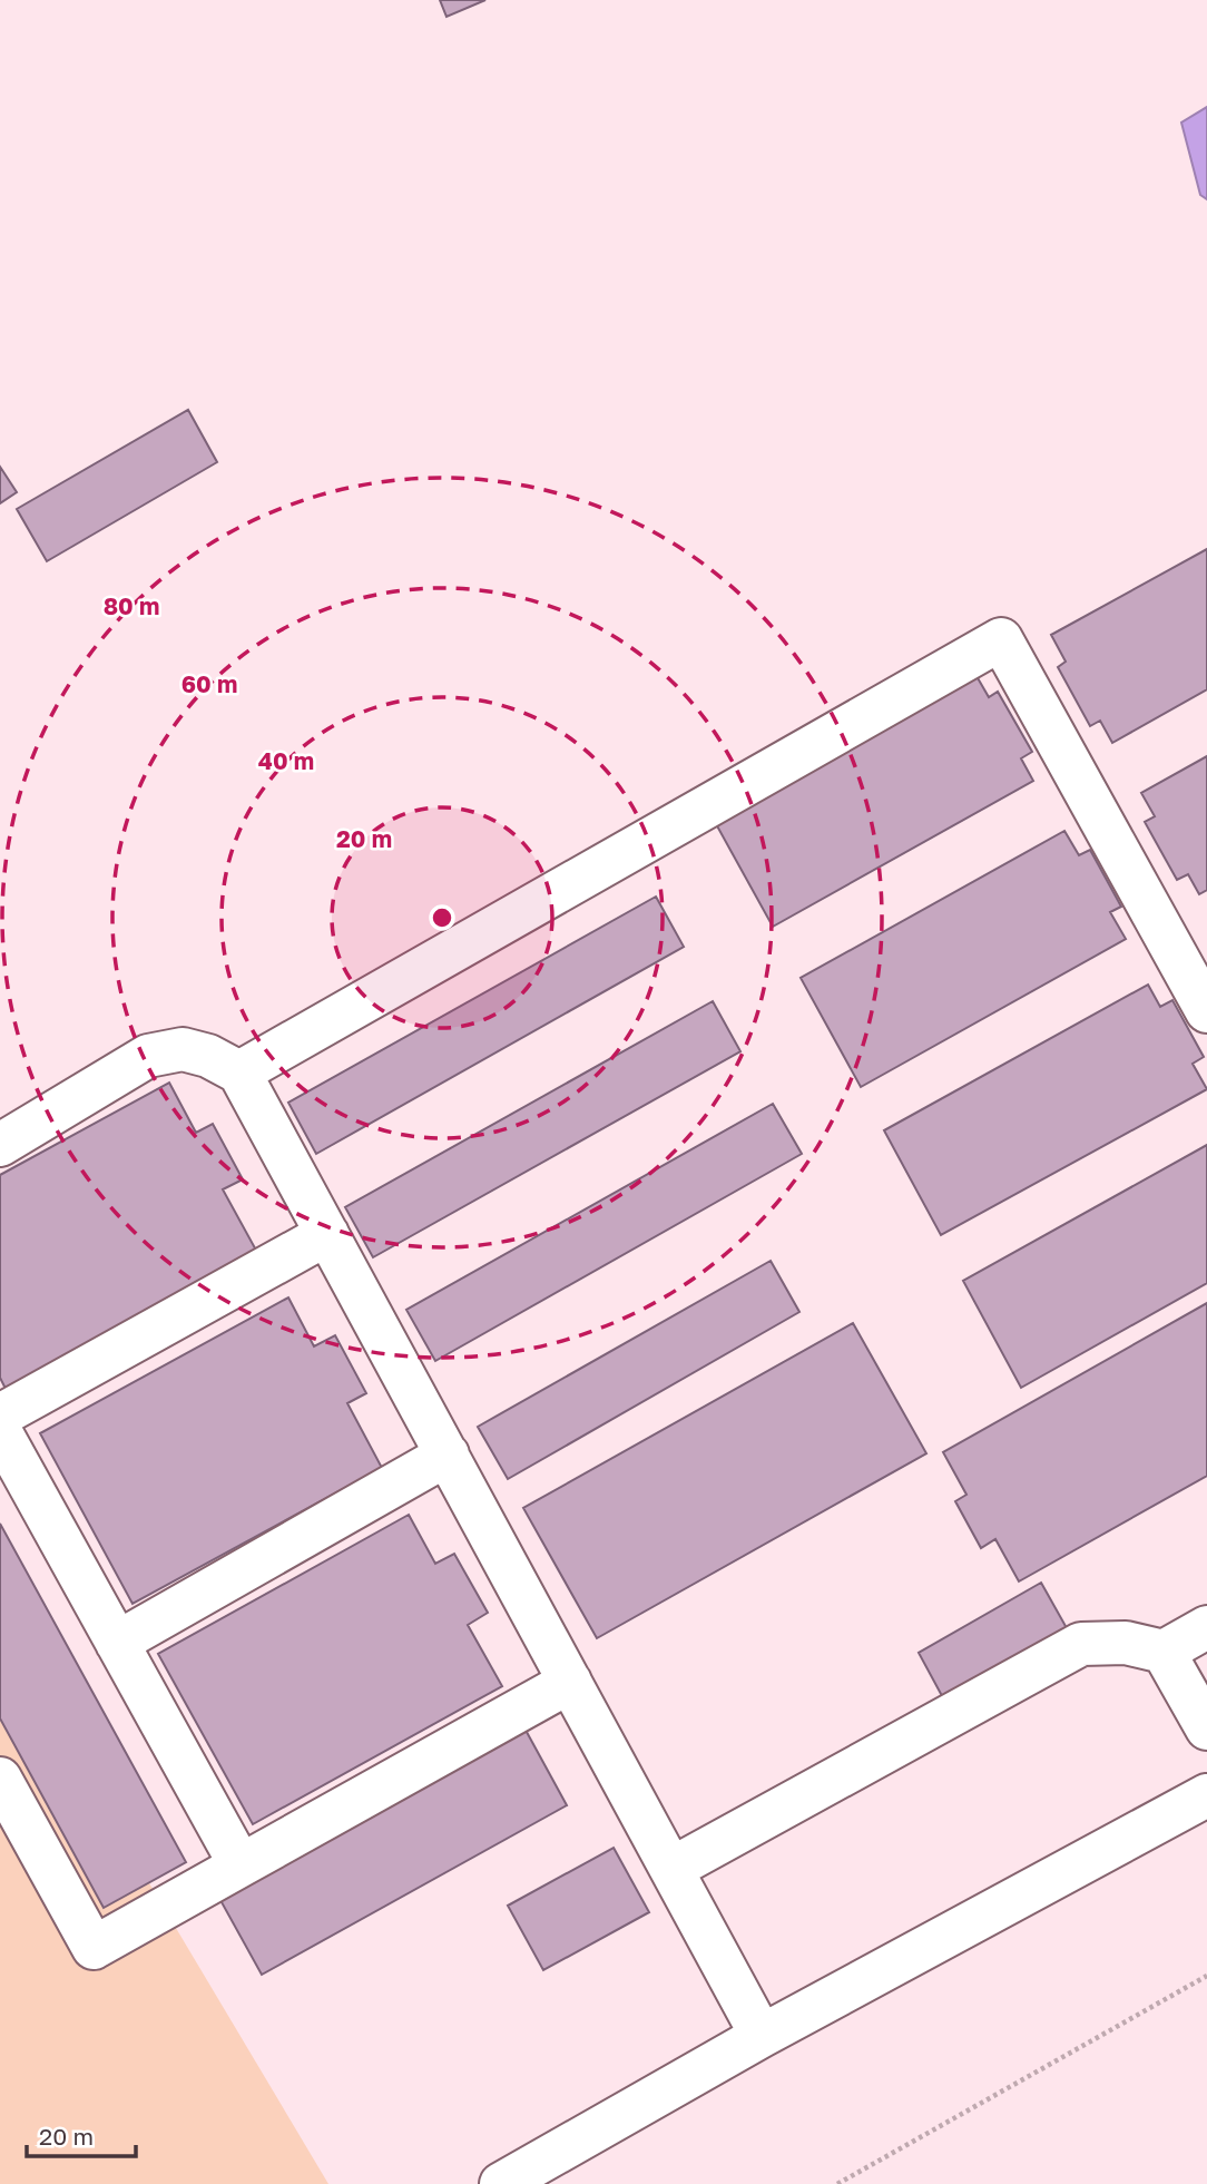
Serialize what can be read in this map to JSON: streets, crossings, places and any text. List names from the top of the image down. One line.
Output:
{"scale_bar":"20 m","rings":["80 m","60 m","40 m","20 m"]}
